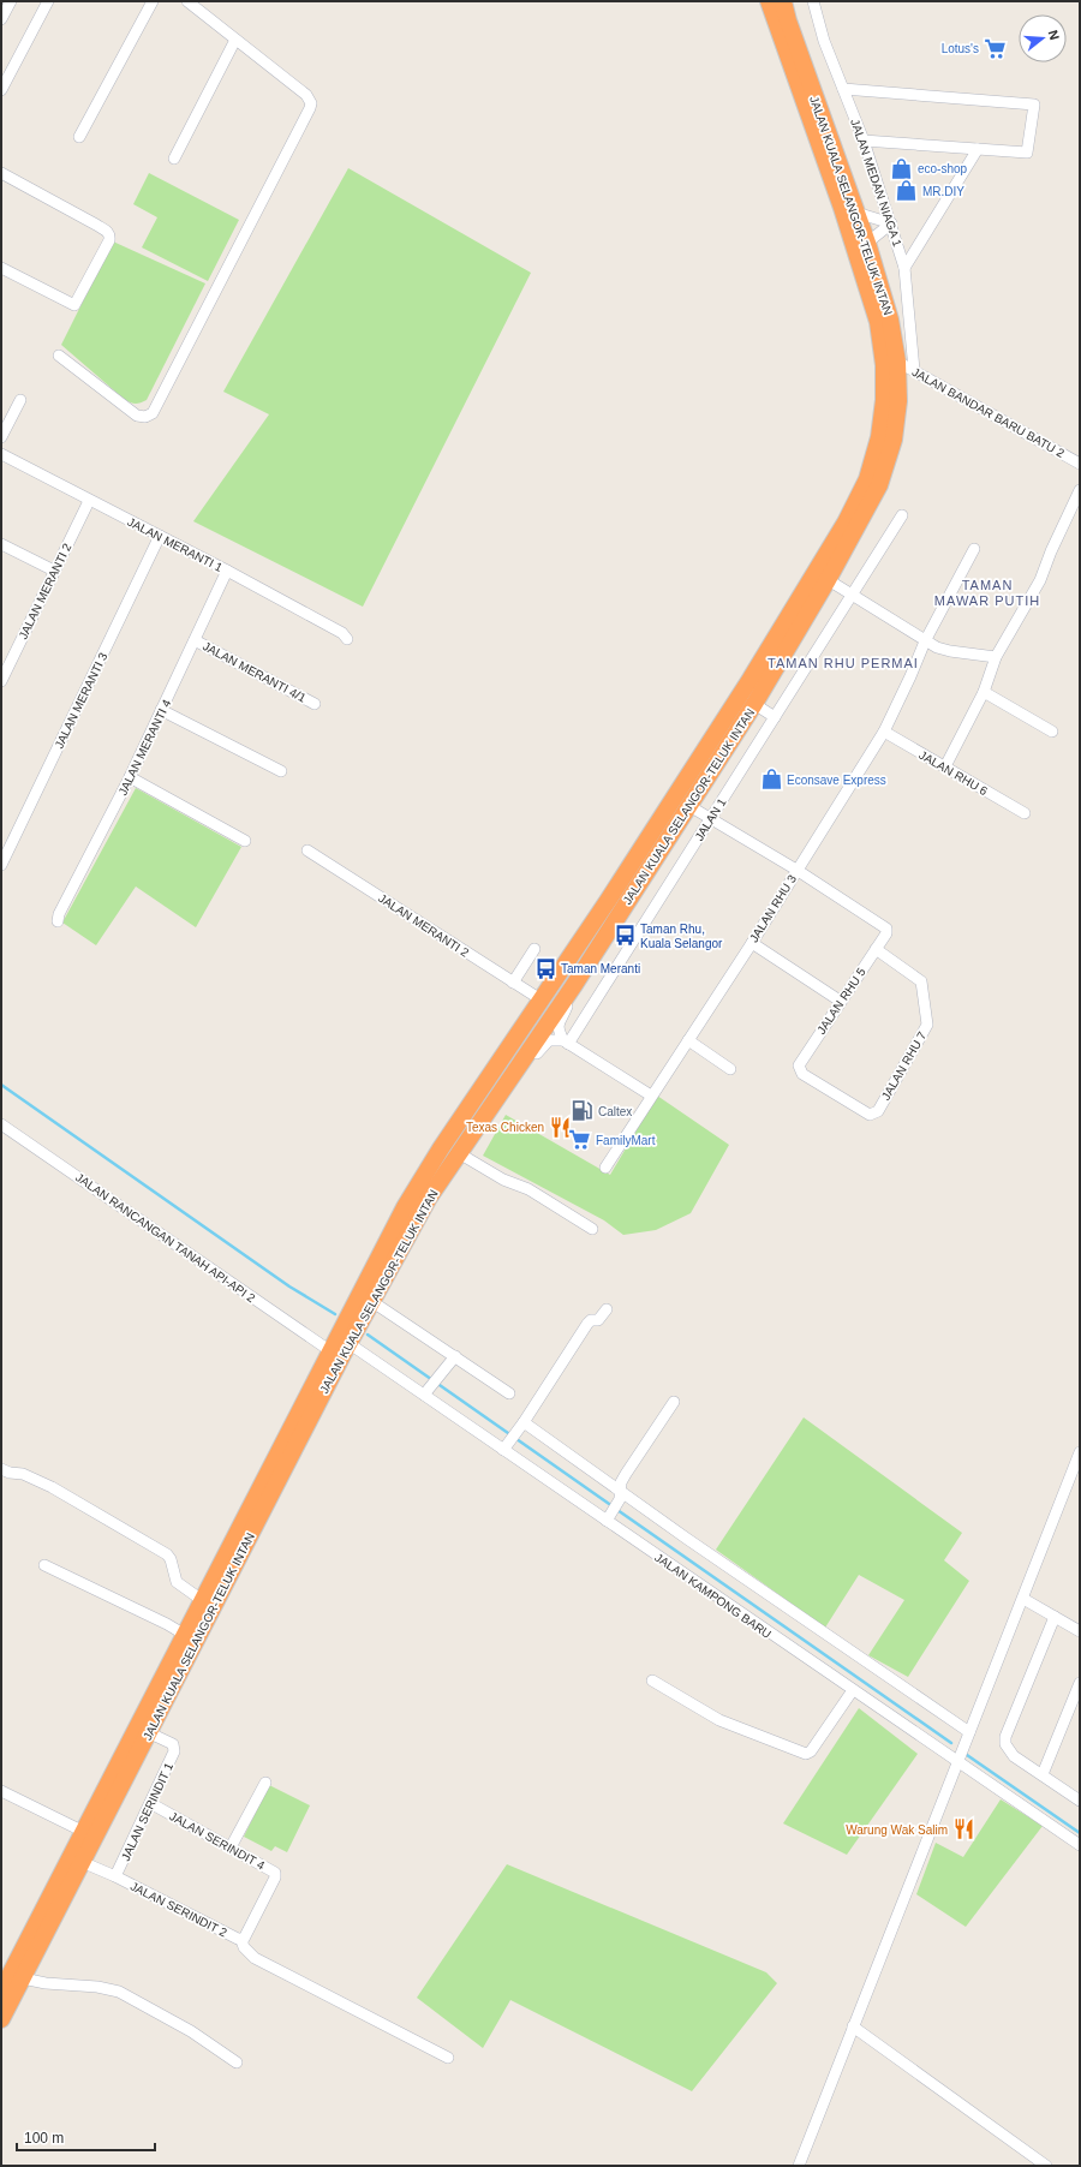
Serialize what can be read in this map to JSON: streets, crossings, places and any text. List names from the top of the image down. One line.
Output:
{"streets":{"highway":["JALAN KUALA SELANGOR-TELUK INTAN"],"street":["JALAN MEDAN NIAGA 1","JALAN BANDAR BARU BATU 2","JALAN MERANTI 1","JALAN MERANTI 2","JALAN MERANTI 4/1","JALAN MERANTI 3","JALAN MERANTI 4","JALAN RHU 6","JALAN 1","JALAN RHU 3","JALAN RHU 5","JALAN RHU 7","JALAN RANCANGAN TANAH API-API 2","JALAN KAMPONG BARU","JALAN SERINDIT 1","JALAN SERINDIT 4","JALAN SERINDIT 2"]},"crossings":[["JALAN MEDAN NIAGA 1","JALAN BANDAR BARU BATU 2"],["JALAN KUALA SELANGOR-TELUK INTAN","JALAN BANDAR BARU BATU 2"],["JALAN KUALA SELANGOR-TELUK INTAN","JALAN MERANTI 2"],["JALAN KUALA SELANGOR-TELUK INTAN","JALAN RANCANGAN TANAH API-API 2"],["JALAN KUALA SELANGOR-TELUK INTAN","JALAN KAMPONG BARU"],["JALAN KUALA SELANGOR-TELUK INTAN","JALAN SERINDIT 1"],["JALAN KUALA SELANGOR-TELUK INTAN","JALAN SERINDIT 2"],["JALAN MERANTI 1","JALAN MERANTI 2"],["JALAN MERANTI 1","JALAN MERANTI 3"],["JALAN MERANTI 1","JALAN MERANTI 4"],["JALAN MERANTI 4/1","JALAN MERANTI 4"],["JALAN RHU 6","JALAN RHU 3"],["JALAN RHU 3","JALAN RHU 5"],["JALAN RHU 5","JALAN RHU 7"],["JALAN SERINDIT 1","JALAN SERINDIT 4"],["JALAN SERINDIT 1","JALAN SERINDIT 2"],["JALAN SERINDIT 4","JALAN SERINDIT 2"]],"districts":["TAMAN MAWAR PUTIH","TAMAN RHU PERMAI"],"places":{"supermarket":["Lotus's","FamilyMart"],"shop":["eco-shop","MR.DIY","Econsave Express"],"bus stop":["Taman Rhu, Kuala Selangor","Taman Meranti"],"fuel station":["Caltex"],"restaurant":["Texas Chicken","Warung Wak Salim"]},"scale_bar":"100 m","north":"right"}
